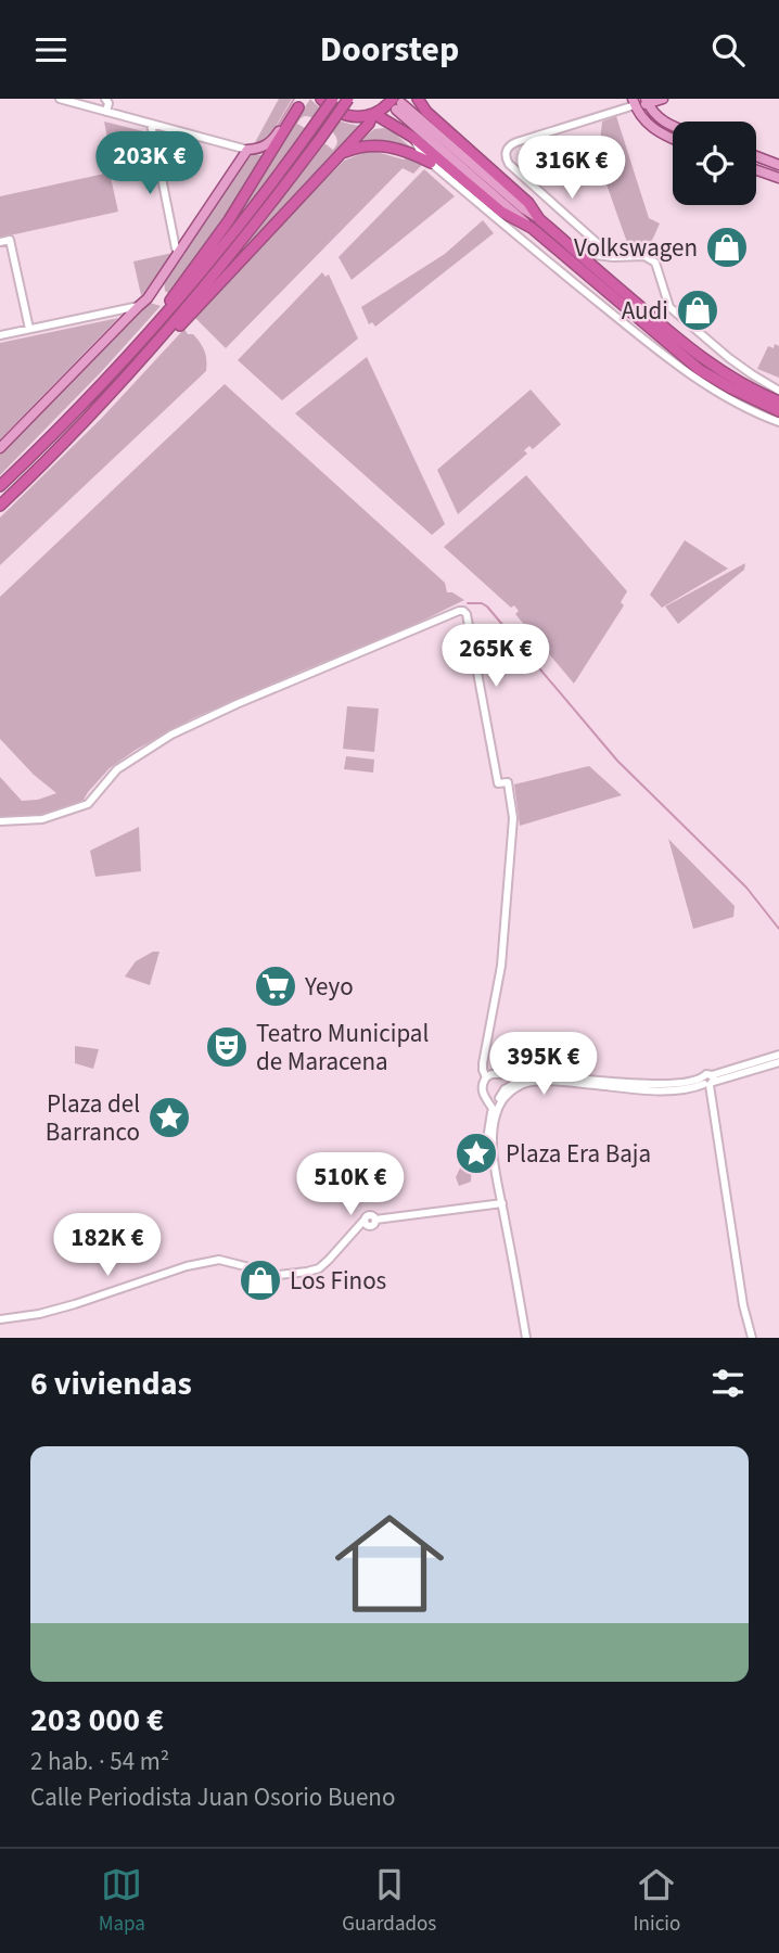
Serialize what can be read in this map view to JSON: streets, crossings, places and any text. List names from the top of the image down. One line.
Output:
{"places":{"shop":["Volkswagen","Audi","Los Finos"],"supermarket":["Yeyo"],"theatre":["Teatro Municipal de Maracena"],"place":["Plaza del Barranco","Plaza Era Baja"]},"page":{"header":"Doorstep","price":["203K €","316K €","265K €","395K €","510K €","182K €"],"heading":"6 viviendas","list":[{"name":"203 000 €","note":"2 hab. · 54 m² · Calle Periodista Juan Osorio Bueno"}],"tabs":["Mapa","Guardados","Inicio"]}}
